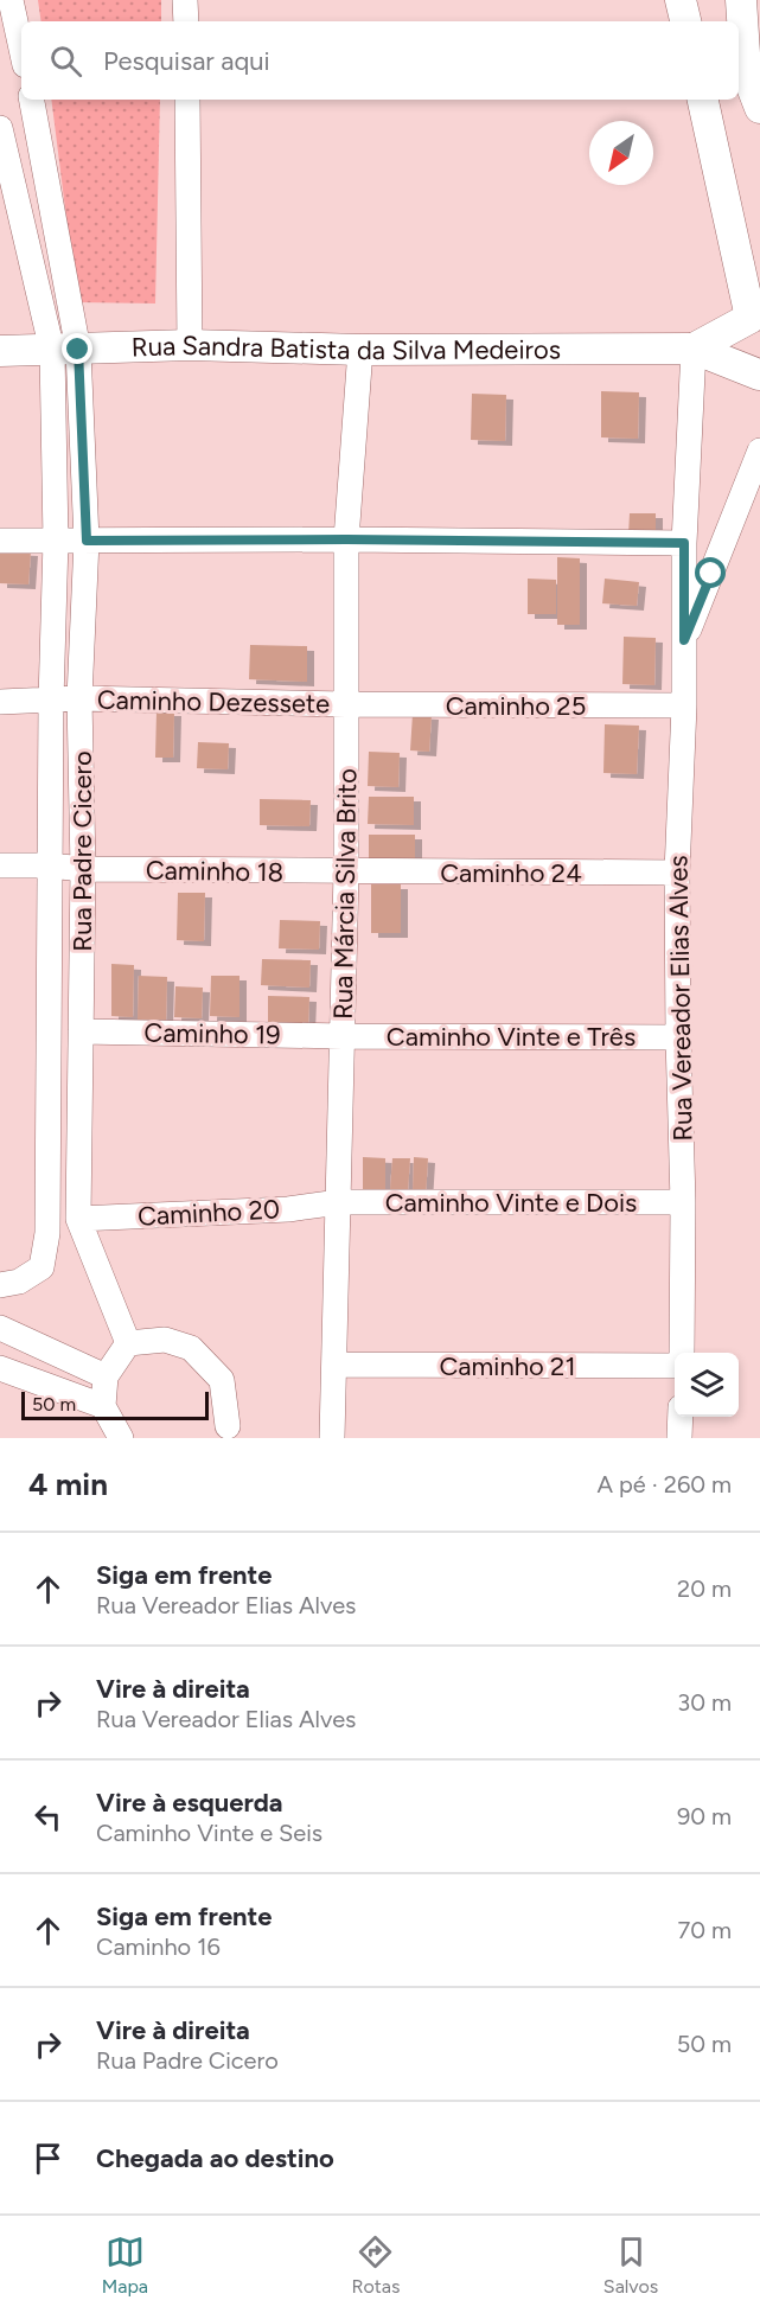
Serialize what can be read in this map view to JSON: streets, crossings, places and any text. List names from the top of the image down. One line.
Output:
{"streets":{"street":["Rua Sandra Batista da Silva Medeiros","Caminho Dezessete","Caminho 25","Rua Padre Cicero","Caminho 18","Caminho 24","Rua Márcia Silva Brito","Rua Vereador Elias Alves","Caminho 19","Caminho Vinte e Três","Caminho Vinte e Dois","Caminho 20","Caminho 21"]},"crossings":[["Rua Sandra Batista da Silva Medeiros","Rua Padre Cicero"],["Rua Sandra Batista da Silva Medeiros","Rua Márcia Silva Brito"],["Rua Sandra Batista da Silva Medeiros","Rua Vereador Elias Alves"],["Caminho Dezessete","Caminho 25"],["Caminho Dezessete","Rua Padre Cicero"],["Caminho Dezessete","Rua Márcia Silva Brito"],["Caminho 25","Rua Márcia Silva Brito"],["Caminho 25","Rua Vereador Elias Alves"],["Rua Padre Cicero","Caminho 18"],["Rua Padre Cicero","Caminho 19"],["Rua Padre Cicero","Caminho 20"],["Caminho 18","Caminho 24"],["Caminho 18","Rua Márcia Silva Brito"],["Caminho 24","Rua Márcia Silva Brito"],["Caminho 24","Rua Vereador Elias Alves"],["Rua Márcia Silva Brito","Caminho 19"],["Rua Márcia Silva Brito","Caminho Vinte e Três"],["Rua Márcia Silva Brito","Caminho Vinte e Dois"],["Rua Márcia Silva Brito","Caminho 20"],["Rua Márcia Silva Brito","Caminho 21"],["Rua Vereador Elias Alves","Caminho Vinte e Três"],["Rua Vereador Elias Alves","Caminho Vinte e Dois"],["Caminho 19","Caminho Vinte e Três"],["Caminho Vinte e Dois","Caminho 20"]],"scale_bar":"50 m","north":"bottom left","page":{"search":"Pesquisar aqui","scale":"50 m","heading":["4 min","A pé · 260 m"],"list":[["Siga em frente","Rua Vereador Elias Alves","20 m"],["Vire à direita","Rua Vereador Elias Alves","30 m"],["Vire à esquerda","Caminho Vinte e Seis","90 m"],["Siga em frente","Caminho 16","70 m"],["Vire à direita","Rua Padre Cicero","50 m"],"Chegada ao destino"],"nav":["Mapa","Rotas","Salvos"]}}
